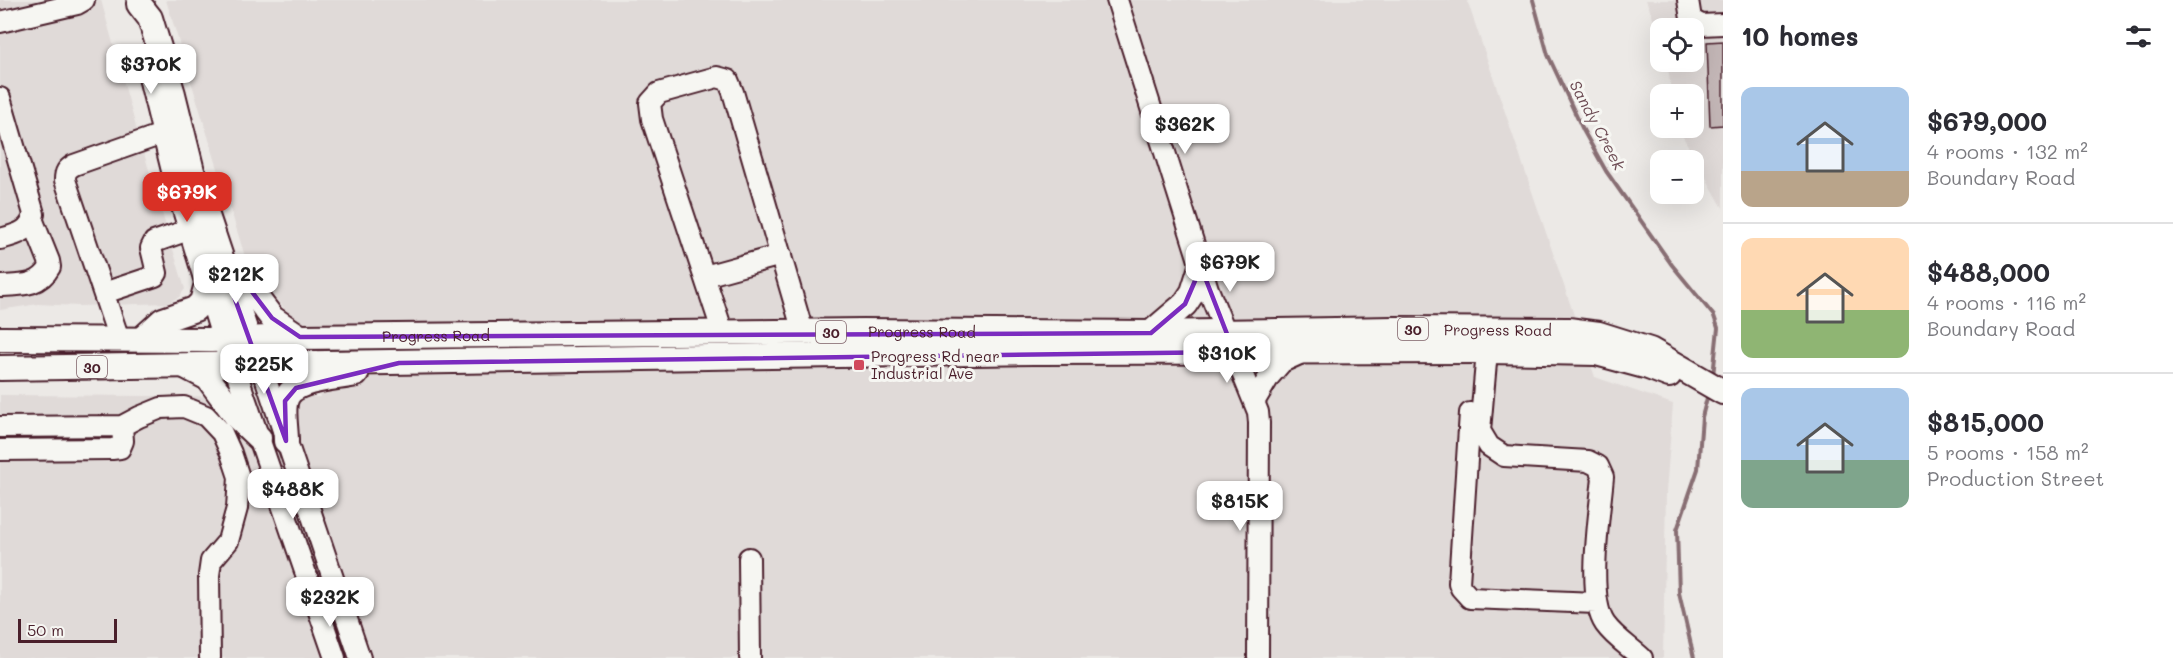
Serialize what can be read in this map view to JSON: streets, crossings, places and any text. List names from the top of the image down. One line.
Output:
{"streets":{"main road":["30","Progress Road"]},"water":["Sandy Creek"],"places":{"transit":["Progress Rd near Industrial Ave"]},"scale_bar":"50 m","page":{"heading":"10 homes","map_buttons":["+","−"],"price":["$370K","$362K","$679K","$679K","$212K","$310K","$225K","$488K","$815K","$232K"],"list":[{"name":"$679,000","note":"4 rooms · 132 m² · Boundary Road"},{"name":"$488,000","note":"4 rooms · 116 m² · Boundary Road"},{"name":"$815,000","note":"5 rooms · 158 m² · Production Street"}],"scale":"50 m"}}
